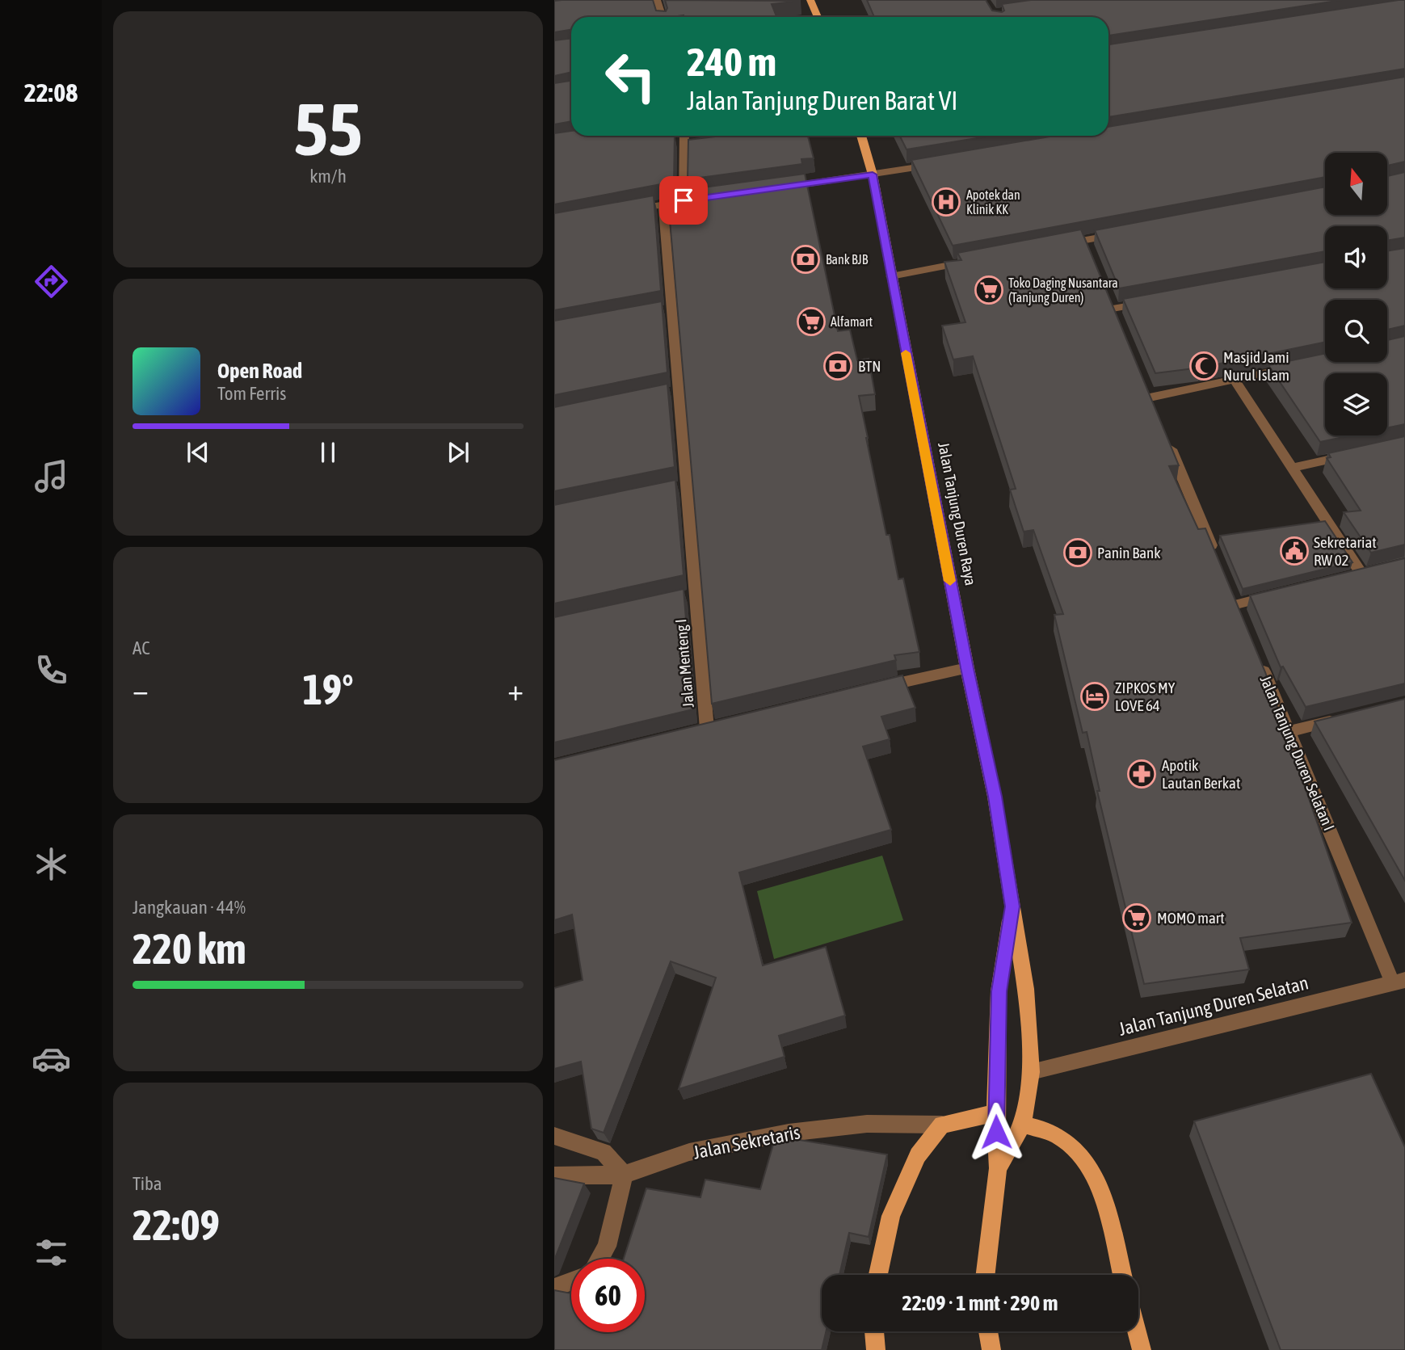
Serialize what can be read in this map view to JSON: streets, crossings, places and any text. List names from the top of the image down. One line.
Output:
{"streets":{"main road":["Jalan Tanjung Duren Raya"],"street":["Jalan Menteng I","Jalan Tanjung Duren Selatan I","Jalan Tanjung Duren Selatan","Jalan Sekretaris"]},"crossings":[["Jalan Tanjung Duren Raya","Jalan Tanjung Duren Selatan"],["Jalan Tanjung Duren Selatan I","Jalan Tanjung Duren Selatan"]],"places":{"hospital":["Apotek dan Klinik KK"],"bank":["Bank BJB","BTN","Panin Bank"],"supermarket":["Toko Daging Nusantara (Tanjung Duren)","Alfamart","MOMO mart"],"mosque":["Masjid Jami Nurul Islam"],"public building":["Sekretariat RW 02"],"hotel":["ZIPKOS MY LOVE 64"],"pharmacy":["Apotik Lautan Berkat"]},"north":"top","page":{"tabs":"22:08","tile":[["55","km/h"],"AC",["Jangkauan · 44%","220 km"],["Tiba","22:09"]],"turn":["240 m","Jalan Tanjung Duren Barat VI"],"song":["Open Road","Tom Ferris"],"heat":["−","19°","+"],"limit":"60","trip":"22:09 · 1 mnt · 290 m"}}
